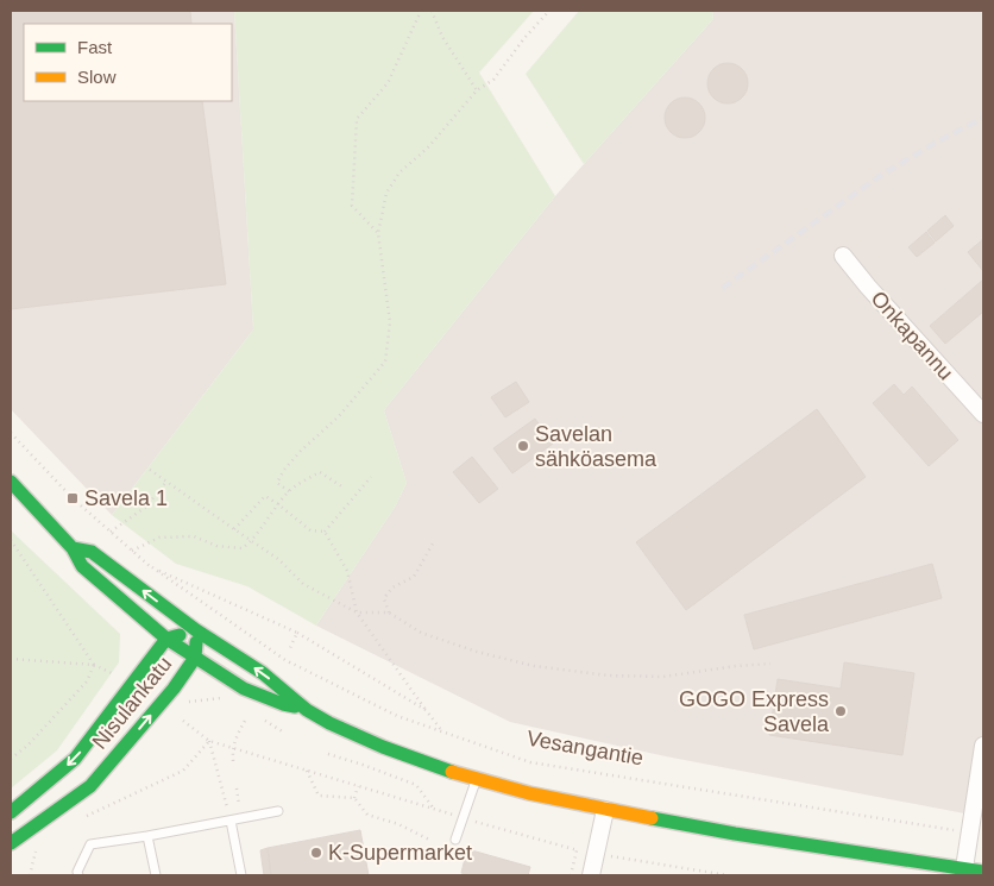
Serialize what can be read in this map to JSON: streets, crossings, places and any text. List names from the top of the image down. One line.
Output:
{"streets":{"main road":["Nisulankatu"],"street":["Onkapannu"],"path":["Vesangantie"]},"places":{"other":["Savelan sähköasema","GOGO Express Savela","K-Supermarket"],"transit":["Savela 1"]},"legend":["Fast","Slow"]}
